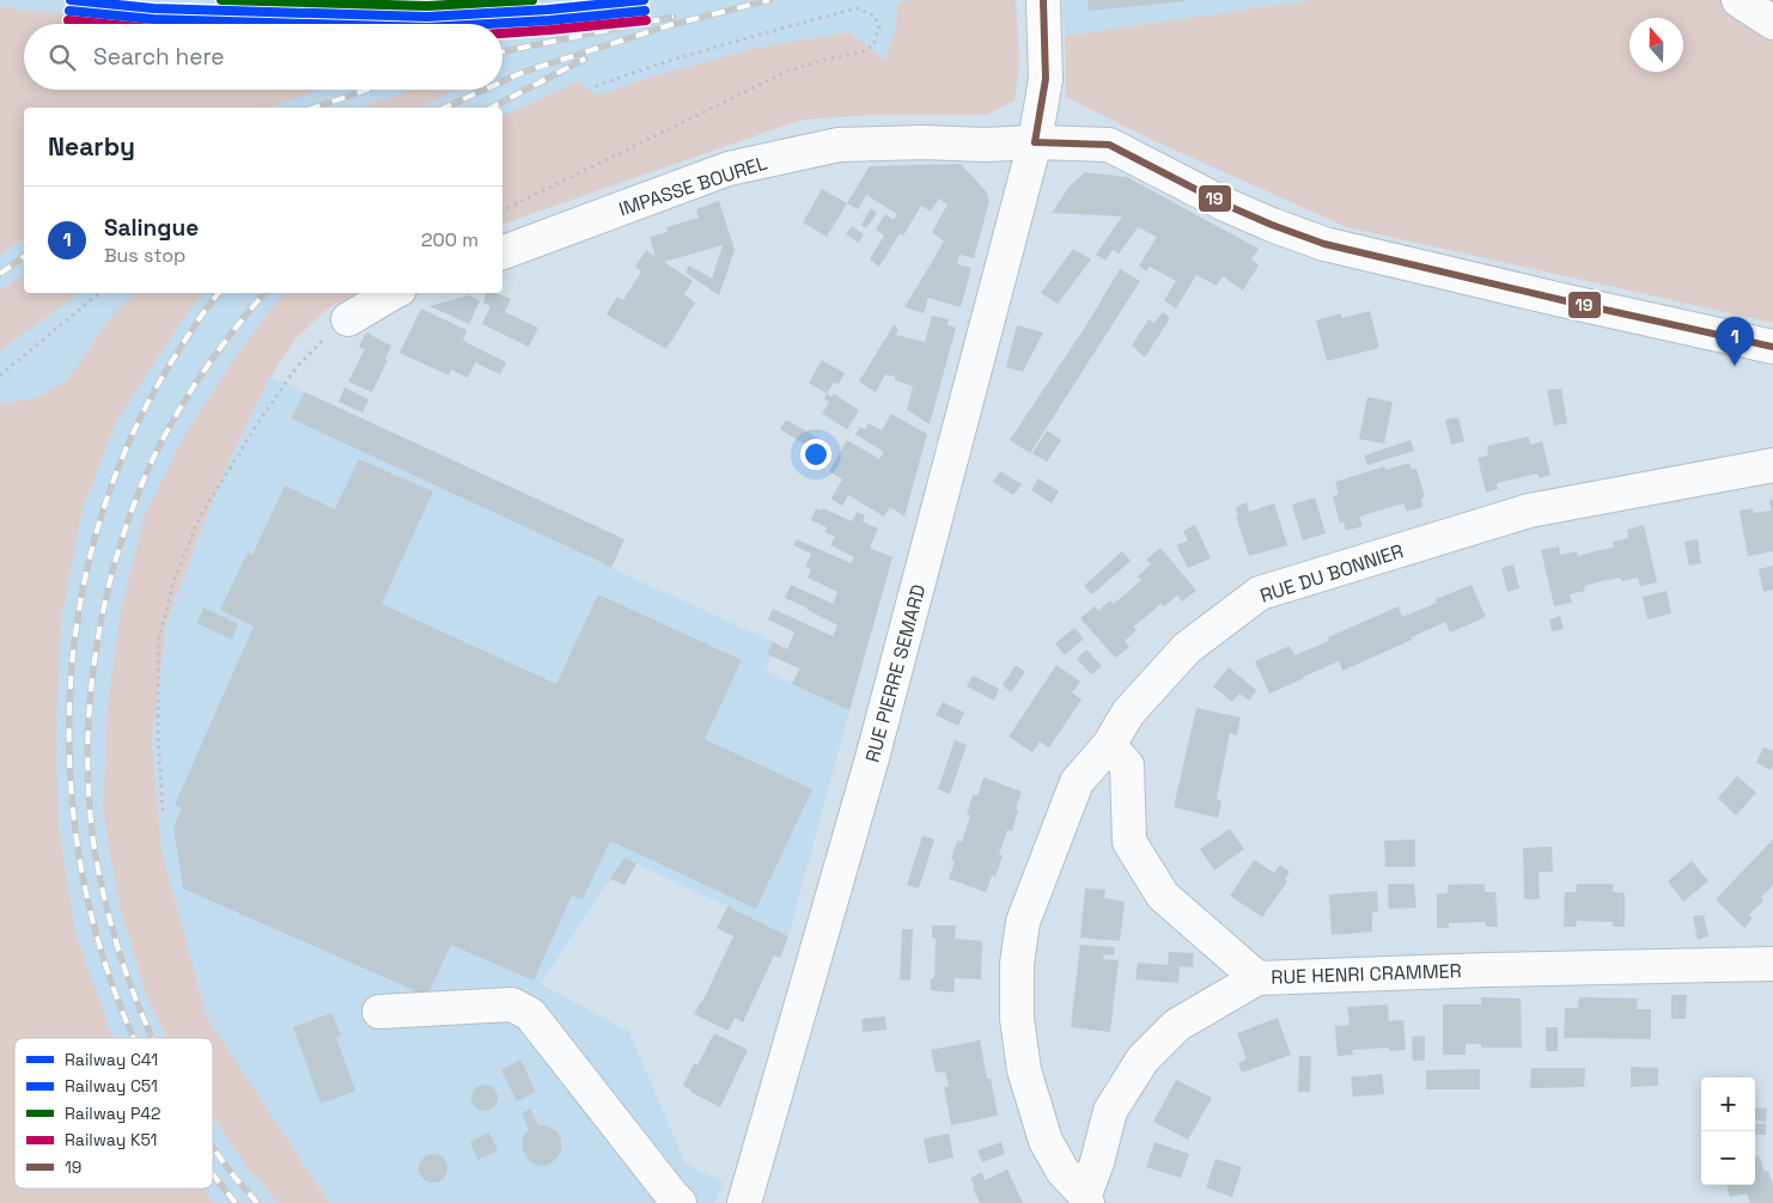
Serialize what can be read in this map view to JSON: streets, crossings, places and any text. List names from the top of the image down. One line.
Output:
{"streets":{"street":["IMPASSE BOUREL","RUE DU BONNIER","RUE PIERRE SEMARD","RUE HENRI CRAMMER"]},"crossings":[["IMPASSE BOUREL","RUE PIERRE SEMARD"],["RUE DU BONNIER","RUE HENRI CRAMMER"]],"lines":["rail line C41","rail line P42","transit line 19","rail line C51","rail line K51"],"legend":["Railway C41","Railway C51","Railway P42","Railway K51","19"],"north":"top","page":{"search":"Search here","heading":"Nearby","list":[{"mark":"1","name":"Salingue","note":"Bus stop","value":"200 m"}],"pins":"1","map_buttons":["+","−"]}}
